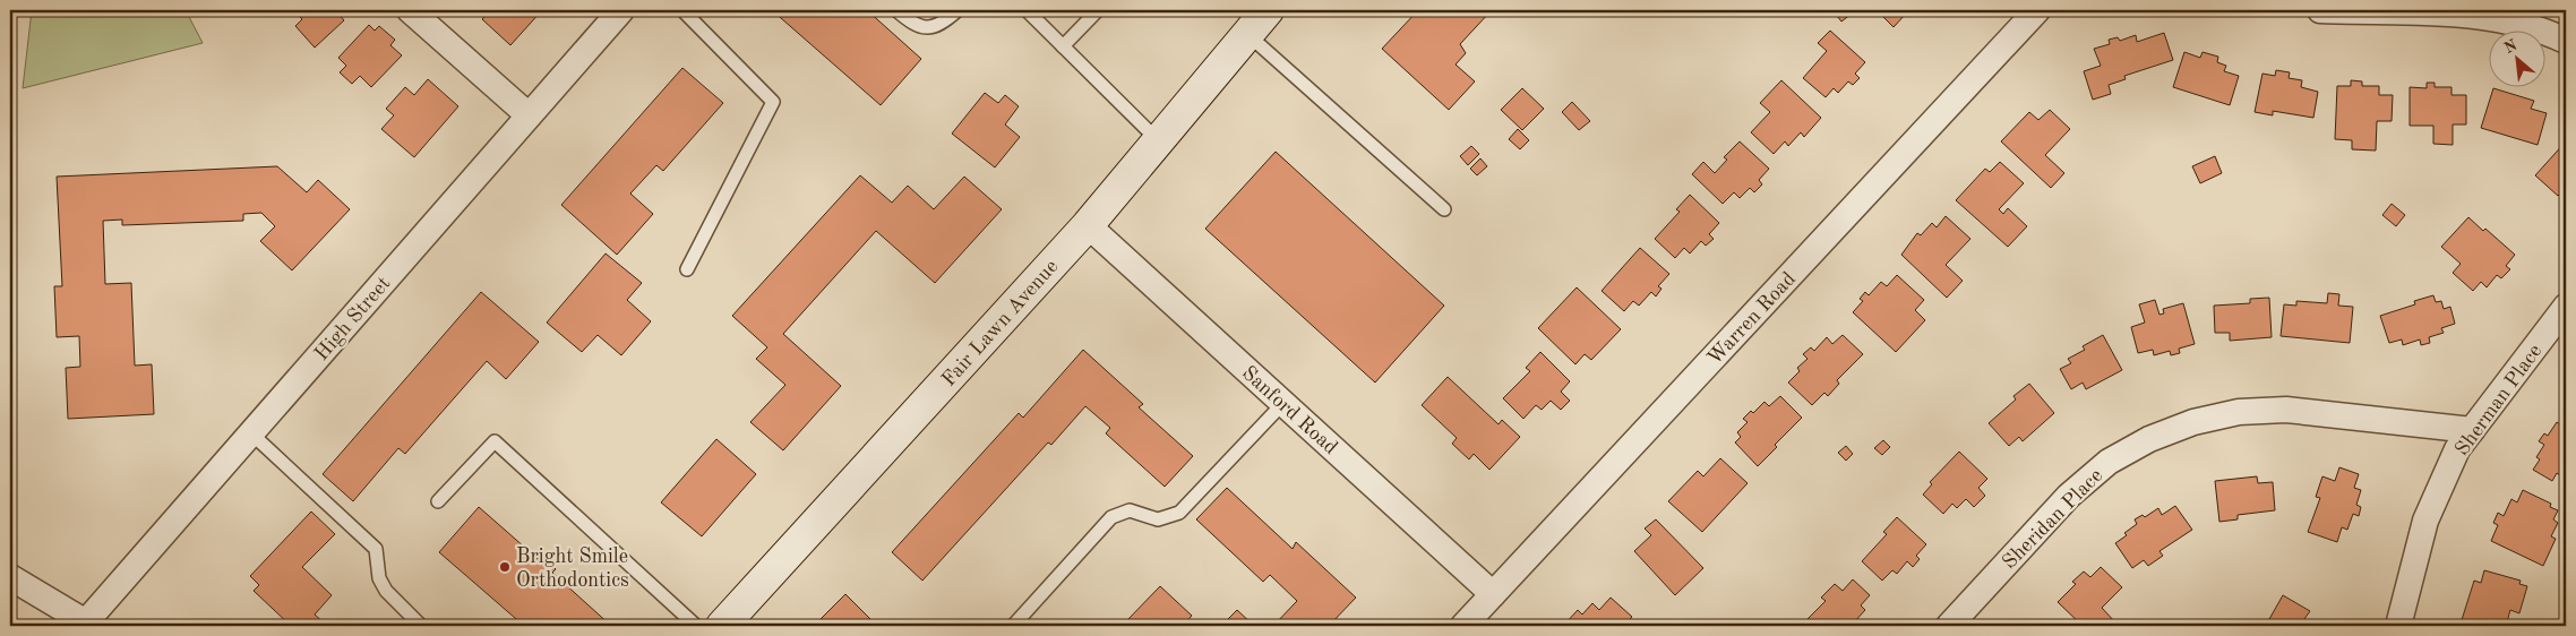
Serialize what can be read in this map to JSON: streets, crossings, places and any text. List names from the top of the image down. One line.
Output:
{"streets":{"main road":["Fair Lawn Avenue"],"street":["High Street","Warren Road","Sherman Place","Sanford Road","Sheridan Place"]},"crossings":[["Warren Road","Sanford Road"],["Fair Lawn Avenue","Sanford Road"],["Sherman Place","Sheridan Place"]],"places":["Bright Smile Orthodontics"],"north":"top left"}
